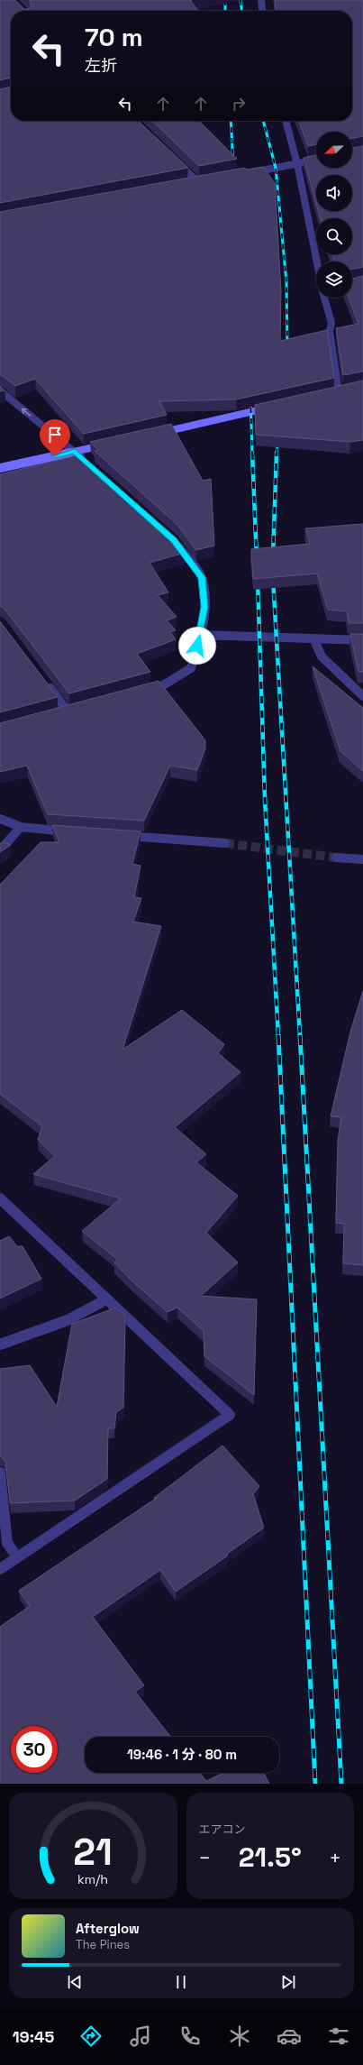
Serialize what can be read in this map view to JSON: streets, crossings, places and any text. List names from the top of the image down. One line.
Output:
{"north":"bottom left","page":{"turn":["70 m","左折"],"limit":"30","trip":"19:46 · 1 分 · 80 m","tile":"エアコン","heat":["−","21.5°","+"],"song":["Afterglow","The Pines"],"tabs":"19:45","gauge":["21","km/h"]}}
